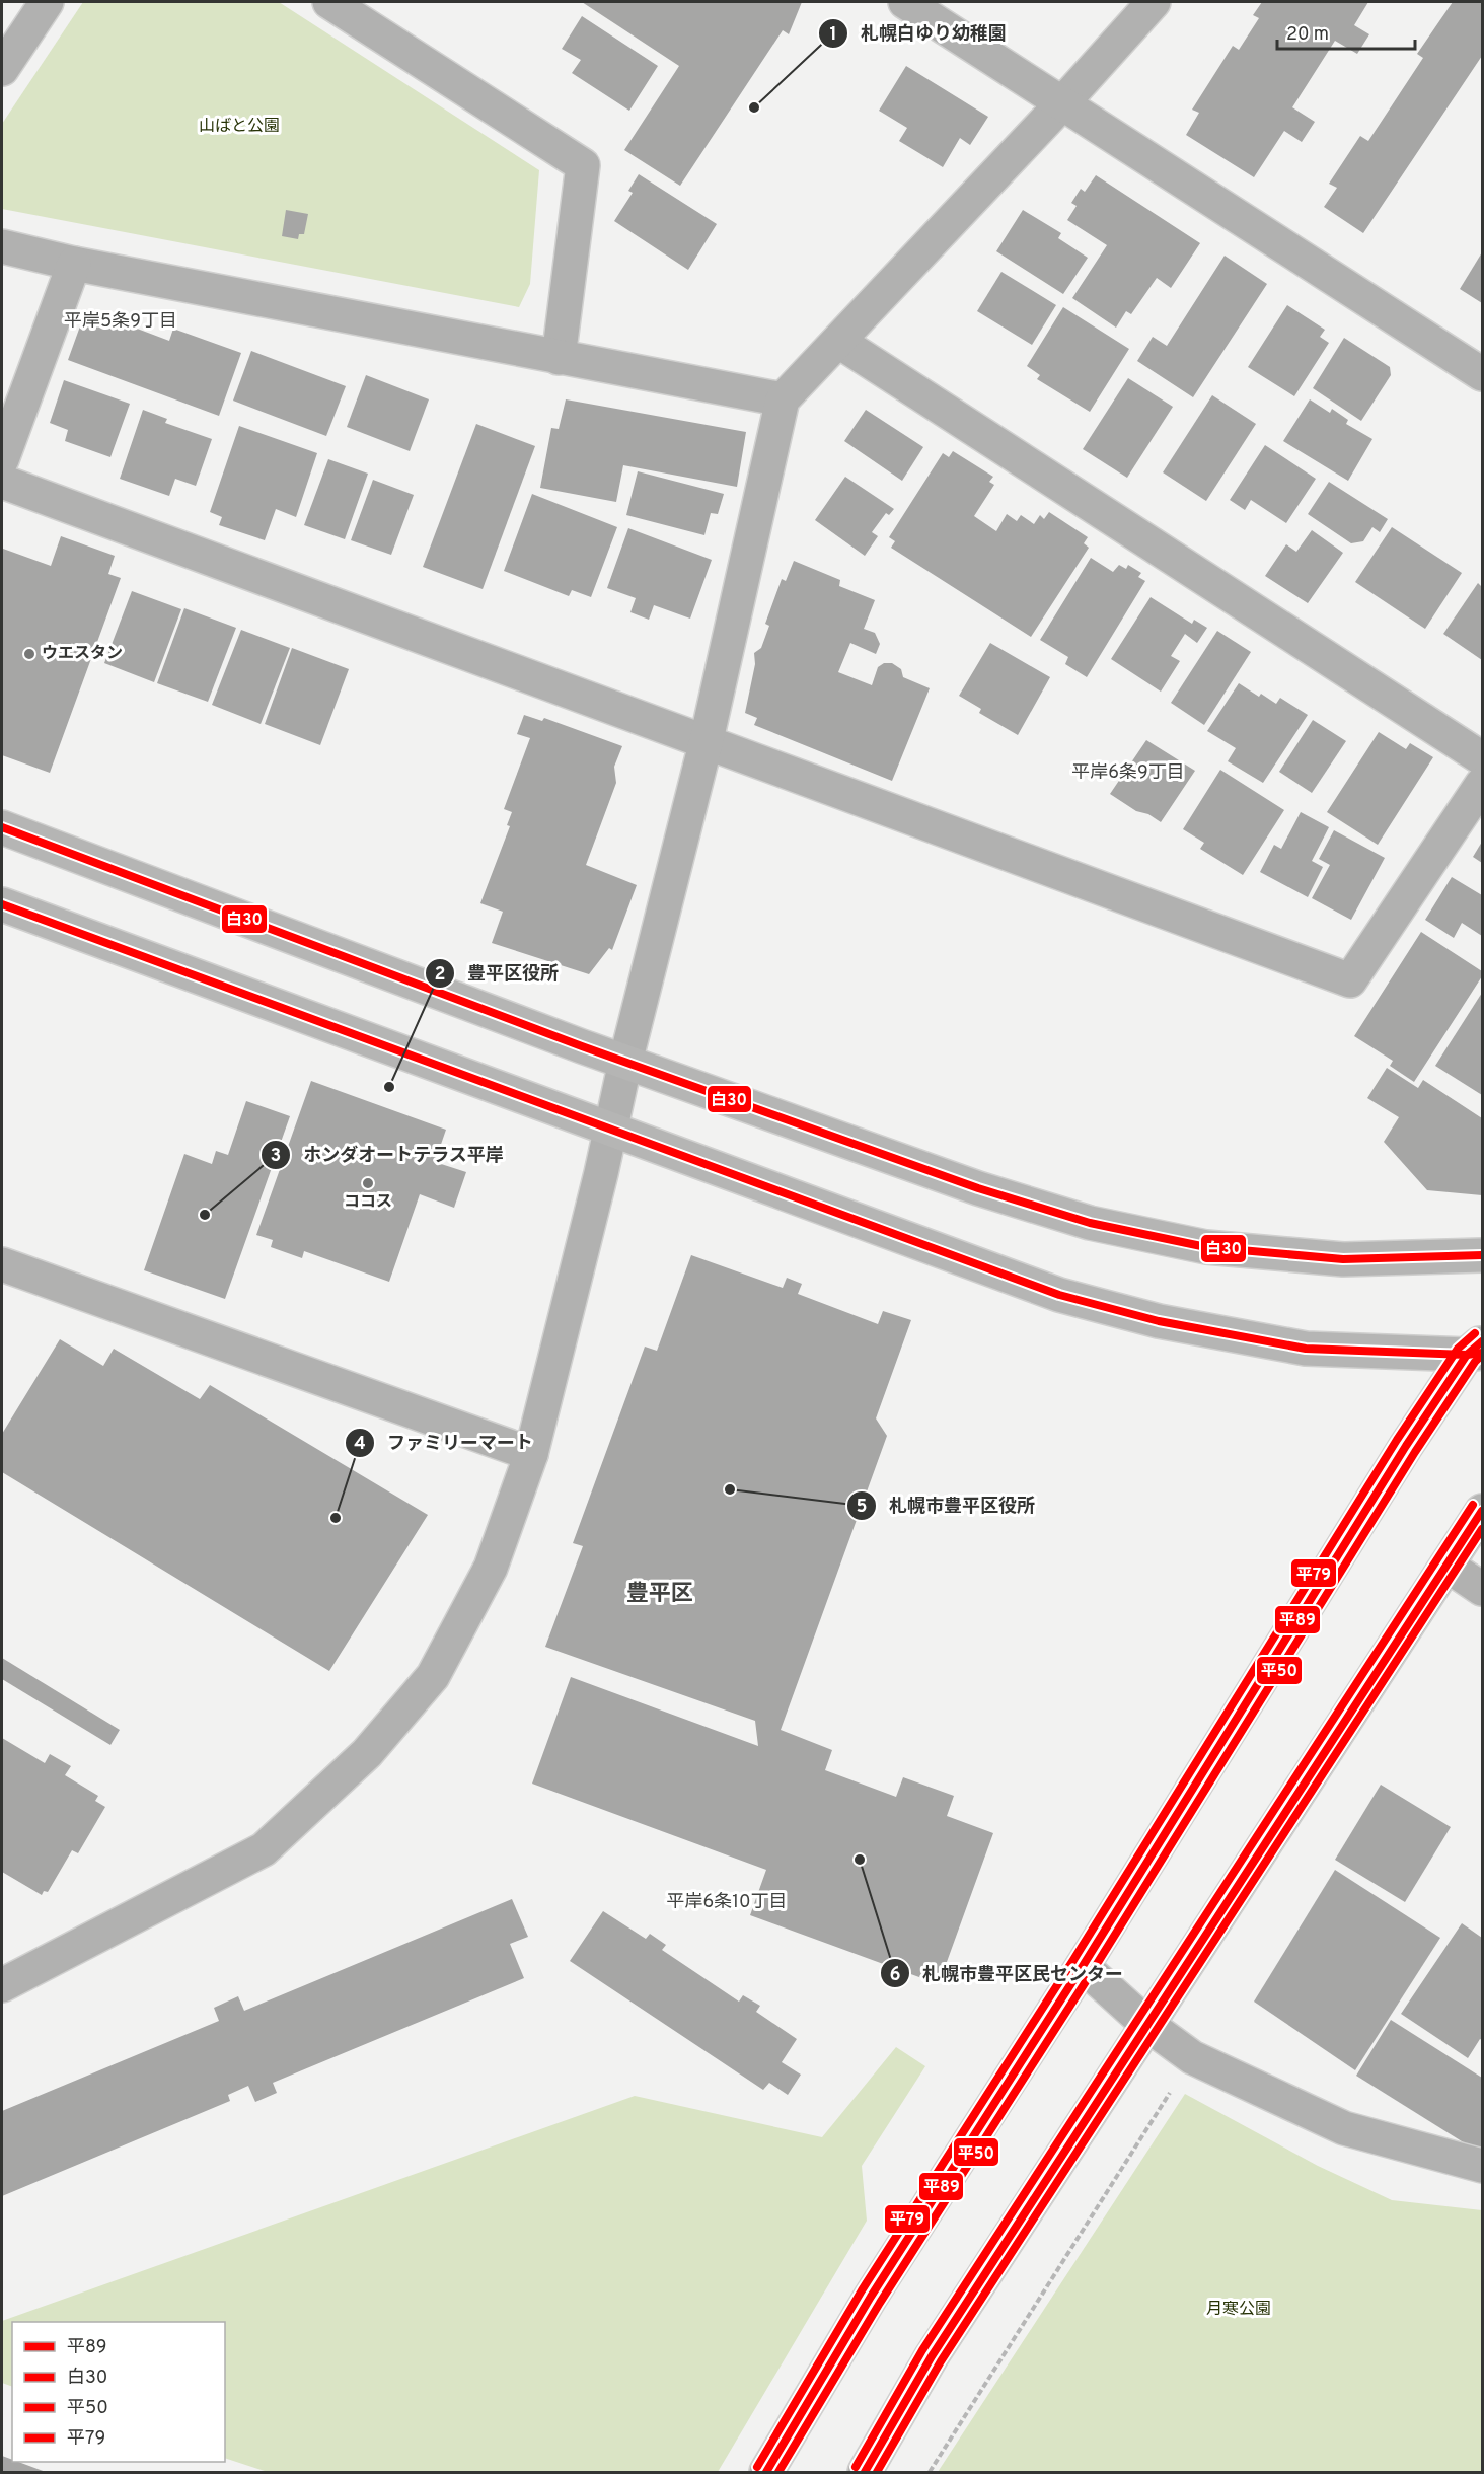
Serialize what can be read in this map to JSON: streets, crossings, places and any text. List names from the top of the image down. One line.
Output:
{"districts":["平岸5条9丁目","平岸6条9丁目","豊平区","平岸6条10丁目"],"parks":["山ばと公園","月寒公園"],"places":["札幌白ゆり幼稚園","ウエスタン","豊平区役所","ココス","ホンダオートテラス平岸","札幌市豊平区役所","ファミリーマート","札幌市豊平区民センター"],"lines":["transit line 白30","transit line 平79","transit line 平89","transit line 平50"],"legend":["平89","白30","平50","平79"],"scale_bar":"20 m"}
